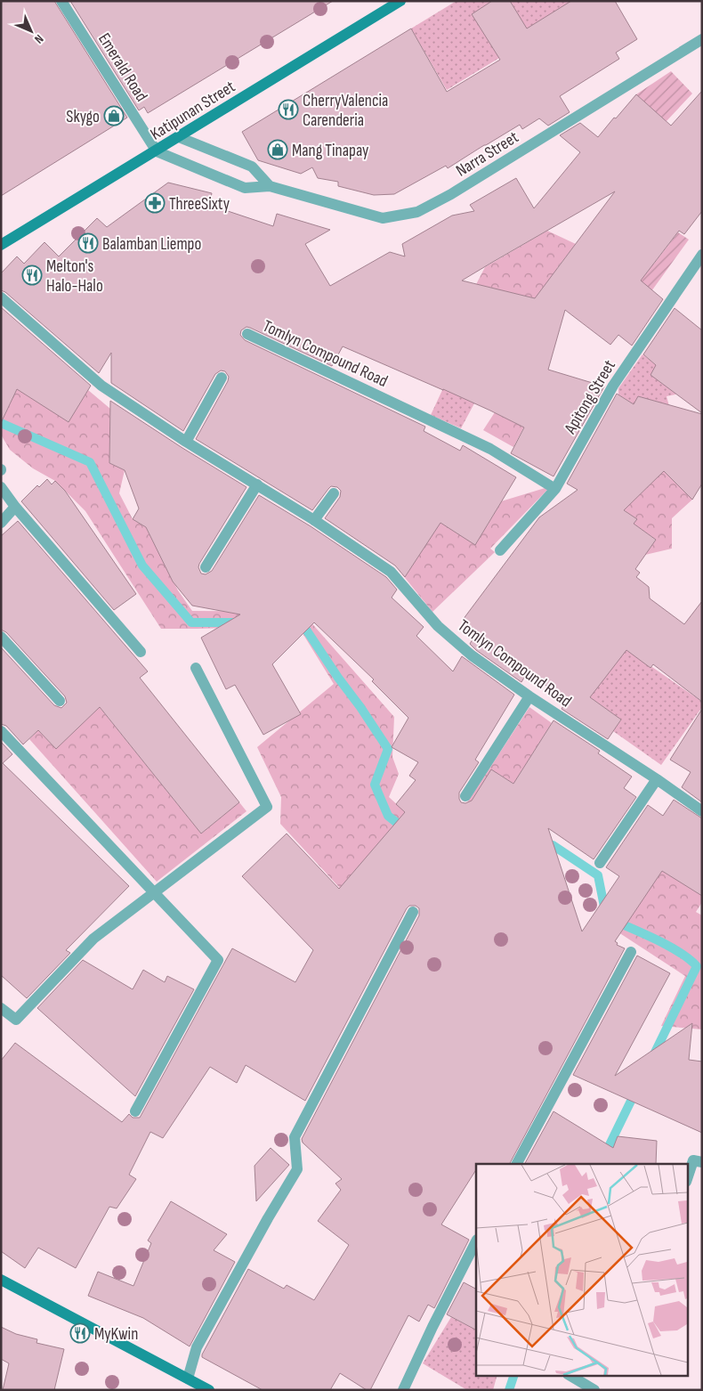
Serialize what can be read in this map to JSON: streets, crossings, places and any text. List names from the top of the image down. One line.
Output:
{"streets":{"main road":["Katipunan Street"],"street":["Emerald Road","Narra Street","Tomlyn Compound Road","Apitong Street"]},"crossings":[["Emerald Road","Katipunan Street"],["Emerald Road","Narra Street"],["Katipunan Street","Narra Street"],["Tomlyn Compound Road","Apitong Street"]],"places":{"restaurant":["CherryValencia Carenderia","Balamban Liempo","Melton's Halo-Halo","MyKwin"],"shop":["Skygo","Mang Tinapay"],"pharmacy":["ThreeSixty"]},"north":"bottom right"}
